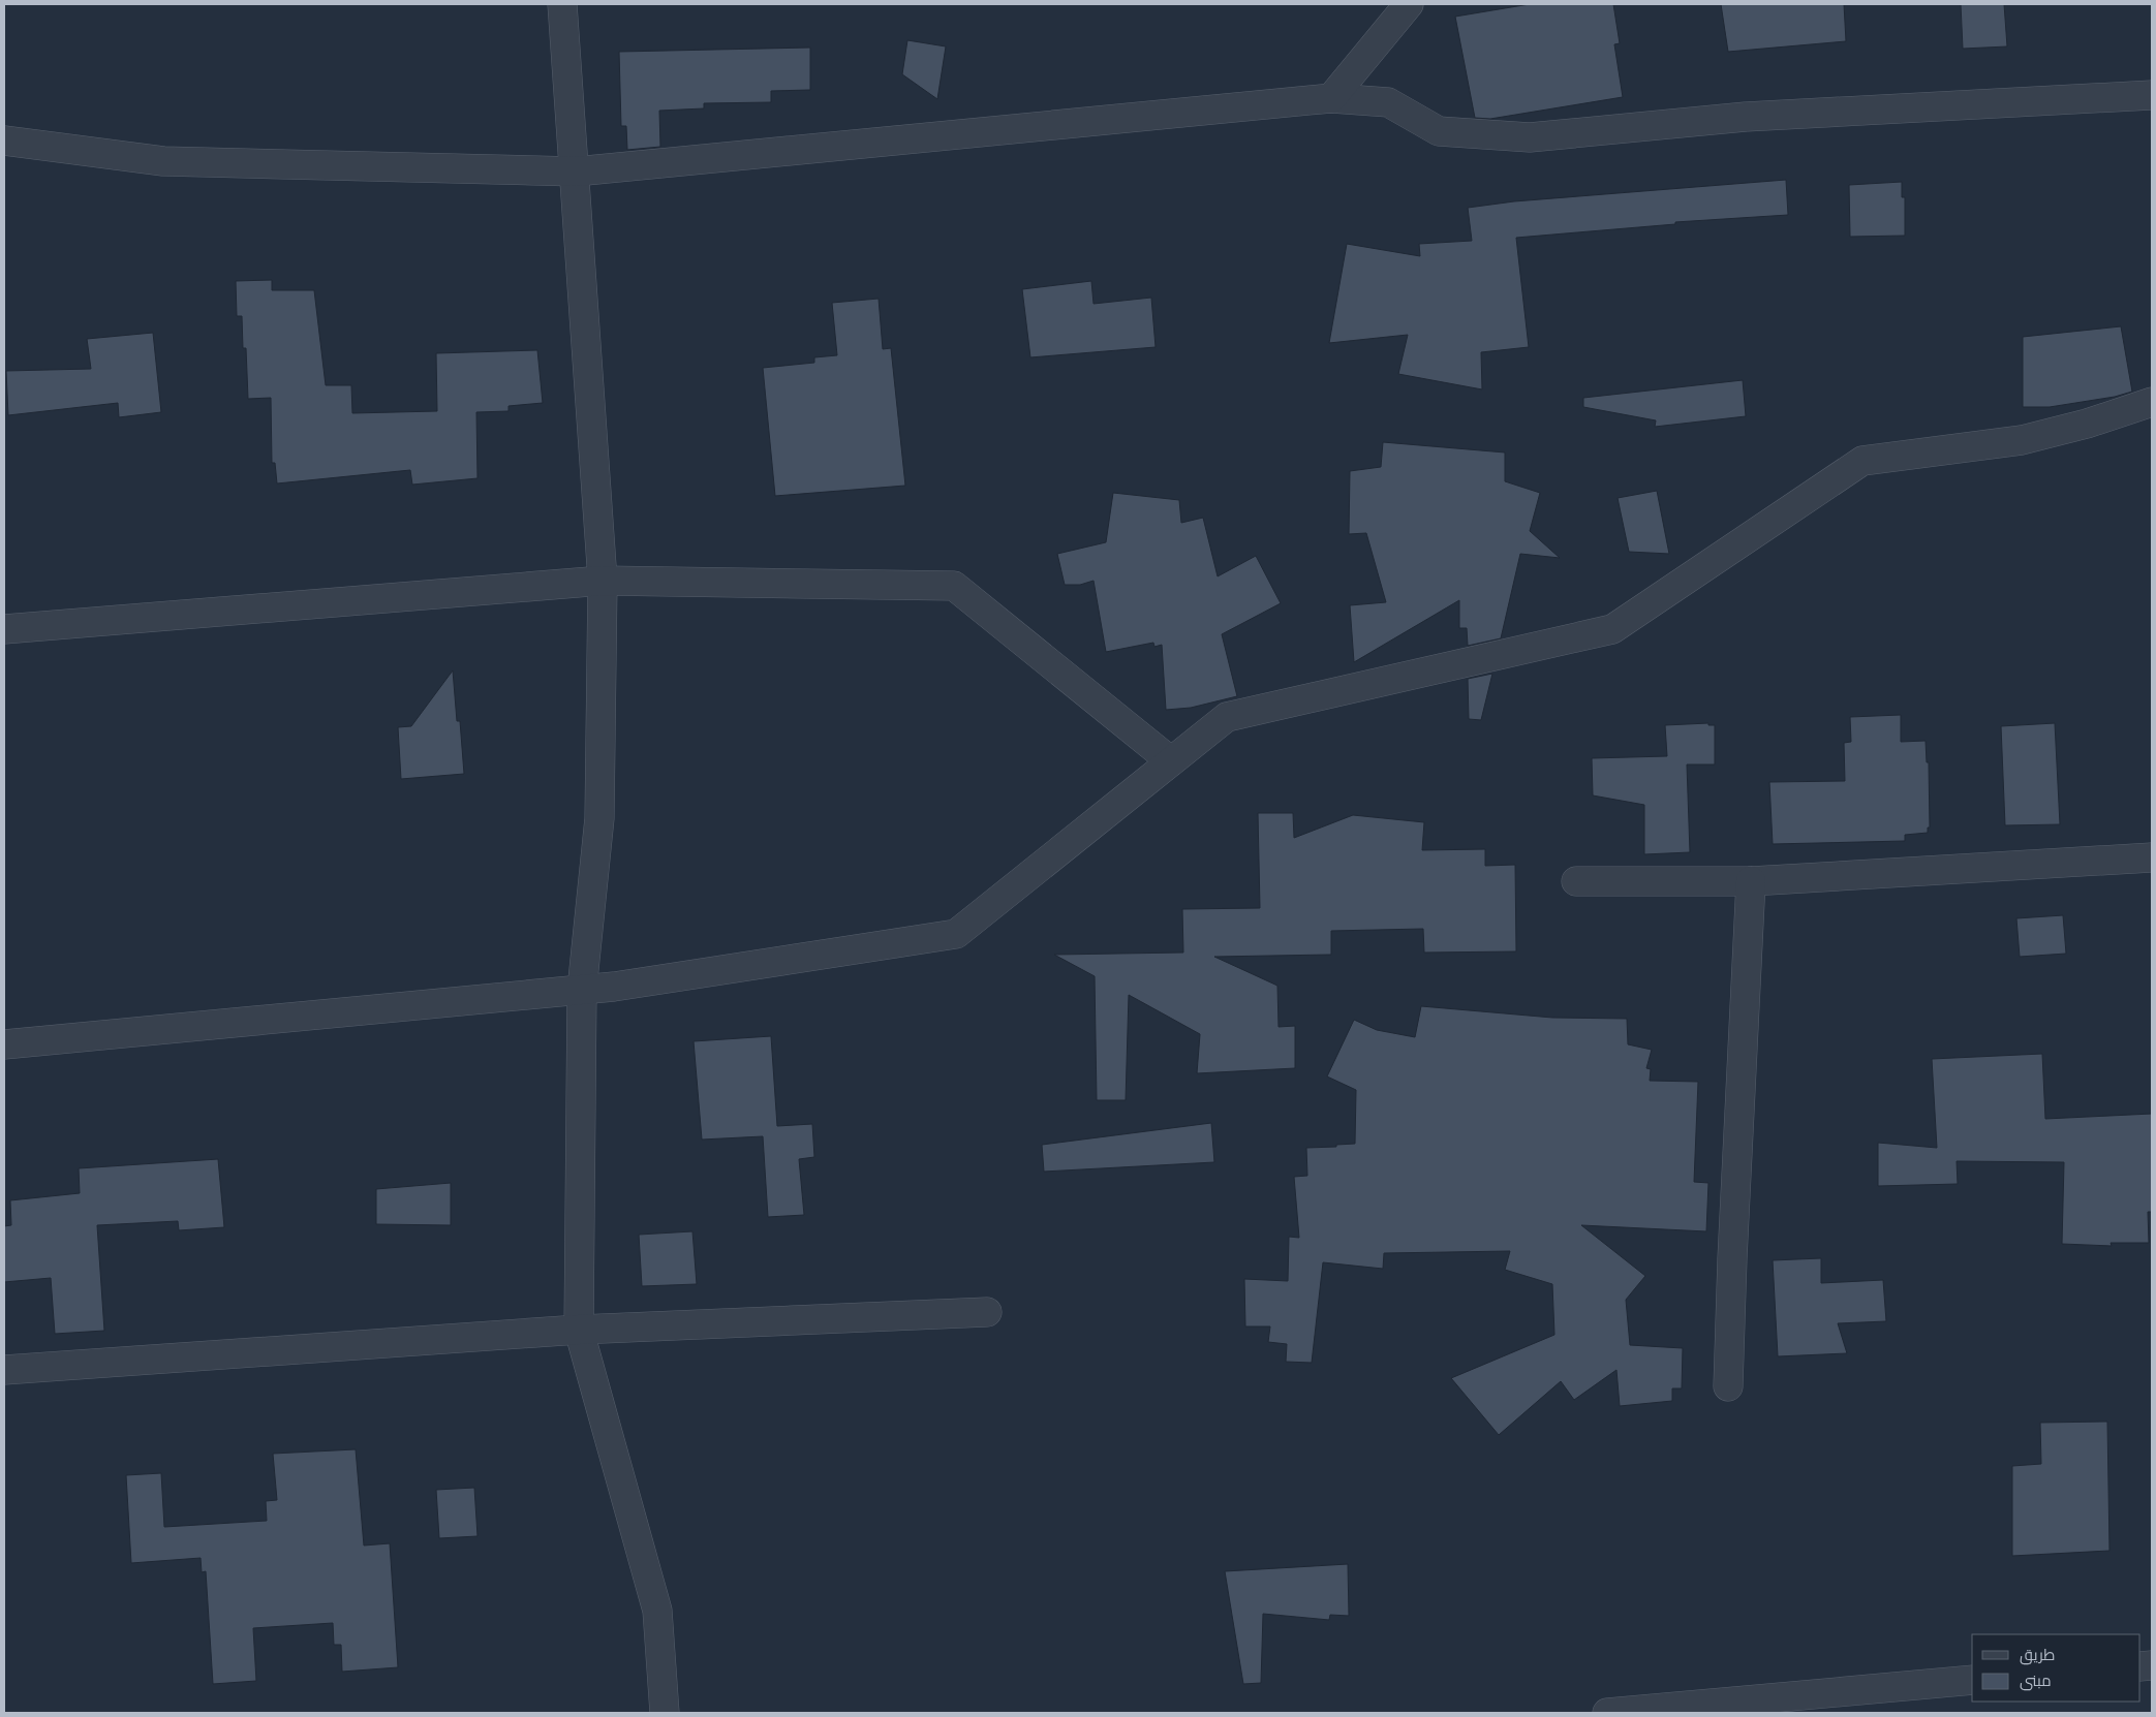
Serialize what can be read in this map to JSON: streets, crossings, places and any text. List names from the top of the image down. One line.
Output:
{"legend":["طريق","مبنى"]}
